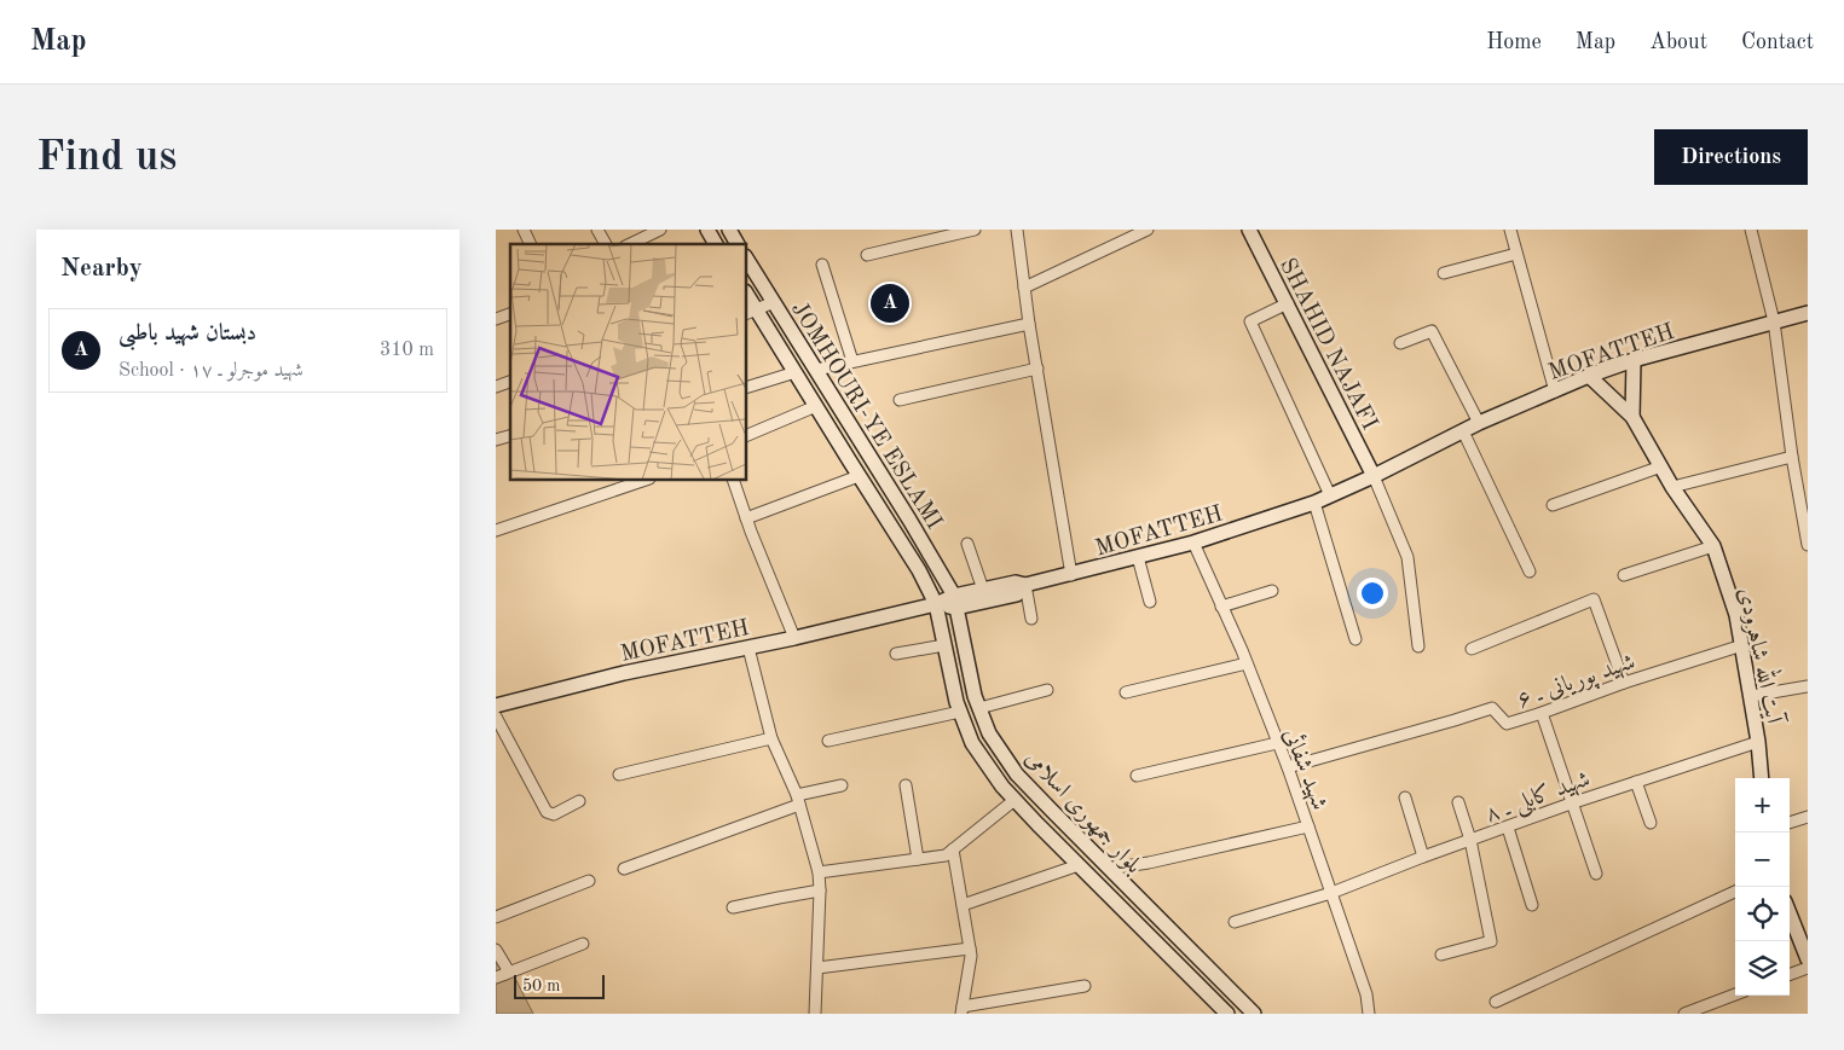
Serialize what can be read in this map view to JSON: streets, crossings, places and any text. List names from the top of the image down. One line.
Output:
{"streets":{"street":["SHAHID NAJAFI","MOFATTEH","JOMHOURI-YE ESLAMI","آیت الله شاهرودی","شهید پوریانی ـ ۶","شهید شفائی","شهید کابلی ـ ۸","بلوار جمهوری اسلامی"]},"crossings":[["SHAHID NAJAFI","MOFATTEH"],["MOFATTEH","JOMHOURI-YE ESLAMI"],["MOFATTEH","آیت الله شاهرودی"],["MOFATTEH","شهید شفائی"],["MOFATTEH","بلوار جمهوری اسلامی"],["JOMHOURI-YE ESLAMI","بلوار جمهوری اسلامی"],["آیت الله شاهرودی","شهید پوریانی ـ ۶"],["آیت الله شاهرودی","شهید کابلی ـ ۸"],["شهید پوریانی ـ ۶","شهید شفائی"],["شهید شفائی","شهید کابلی ـ ۸"]],"scale_bar":"50 m","page":{"header":"Map","nav":["Home","Map","About","Contact"],"buttons":"Directions","title":"Find us","heading":"Nearby","pins":"A","list":[{"mark":"A","name":"دبستان شهید باطبی","note":"School · شهید موجرلو ـ ۱۷","value":"310 m"}],"map_buttons":["+","−"],"scale":"50 m"}}
